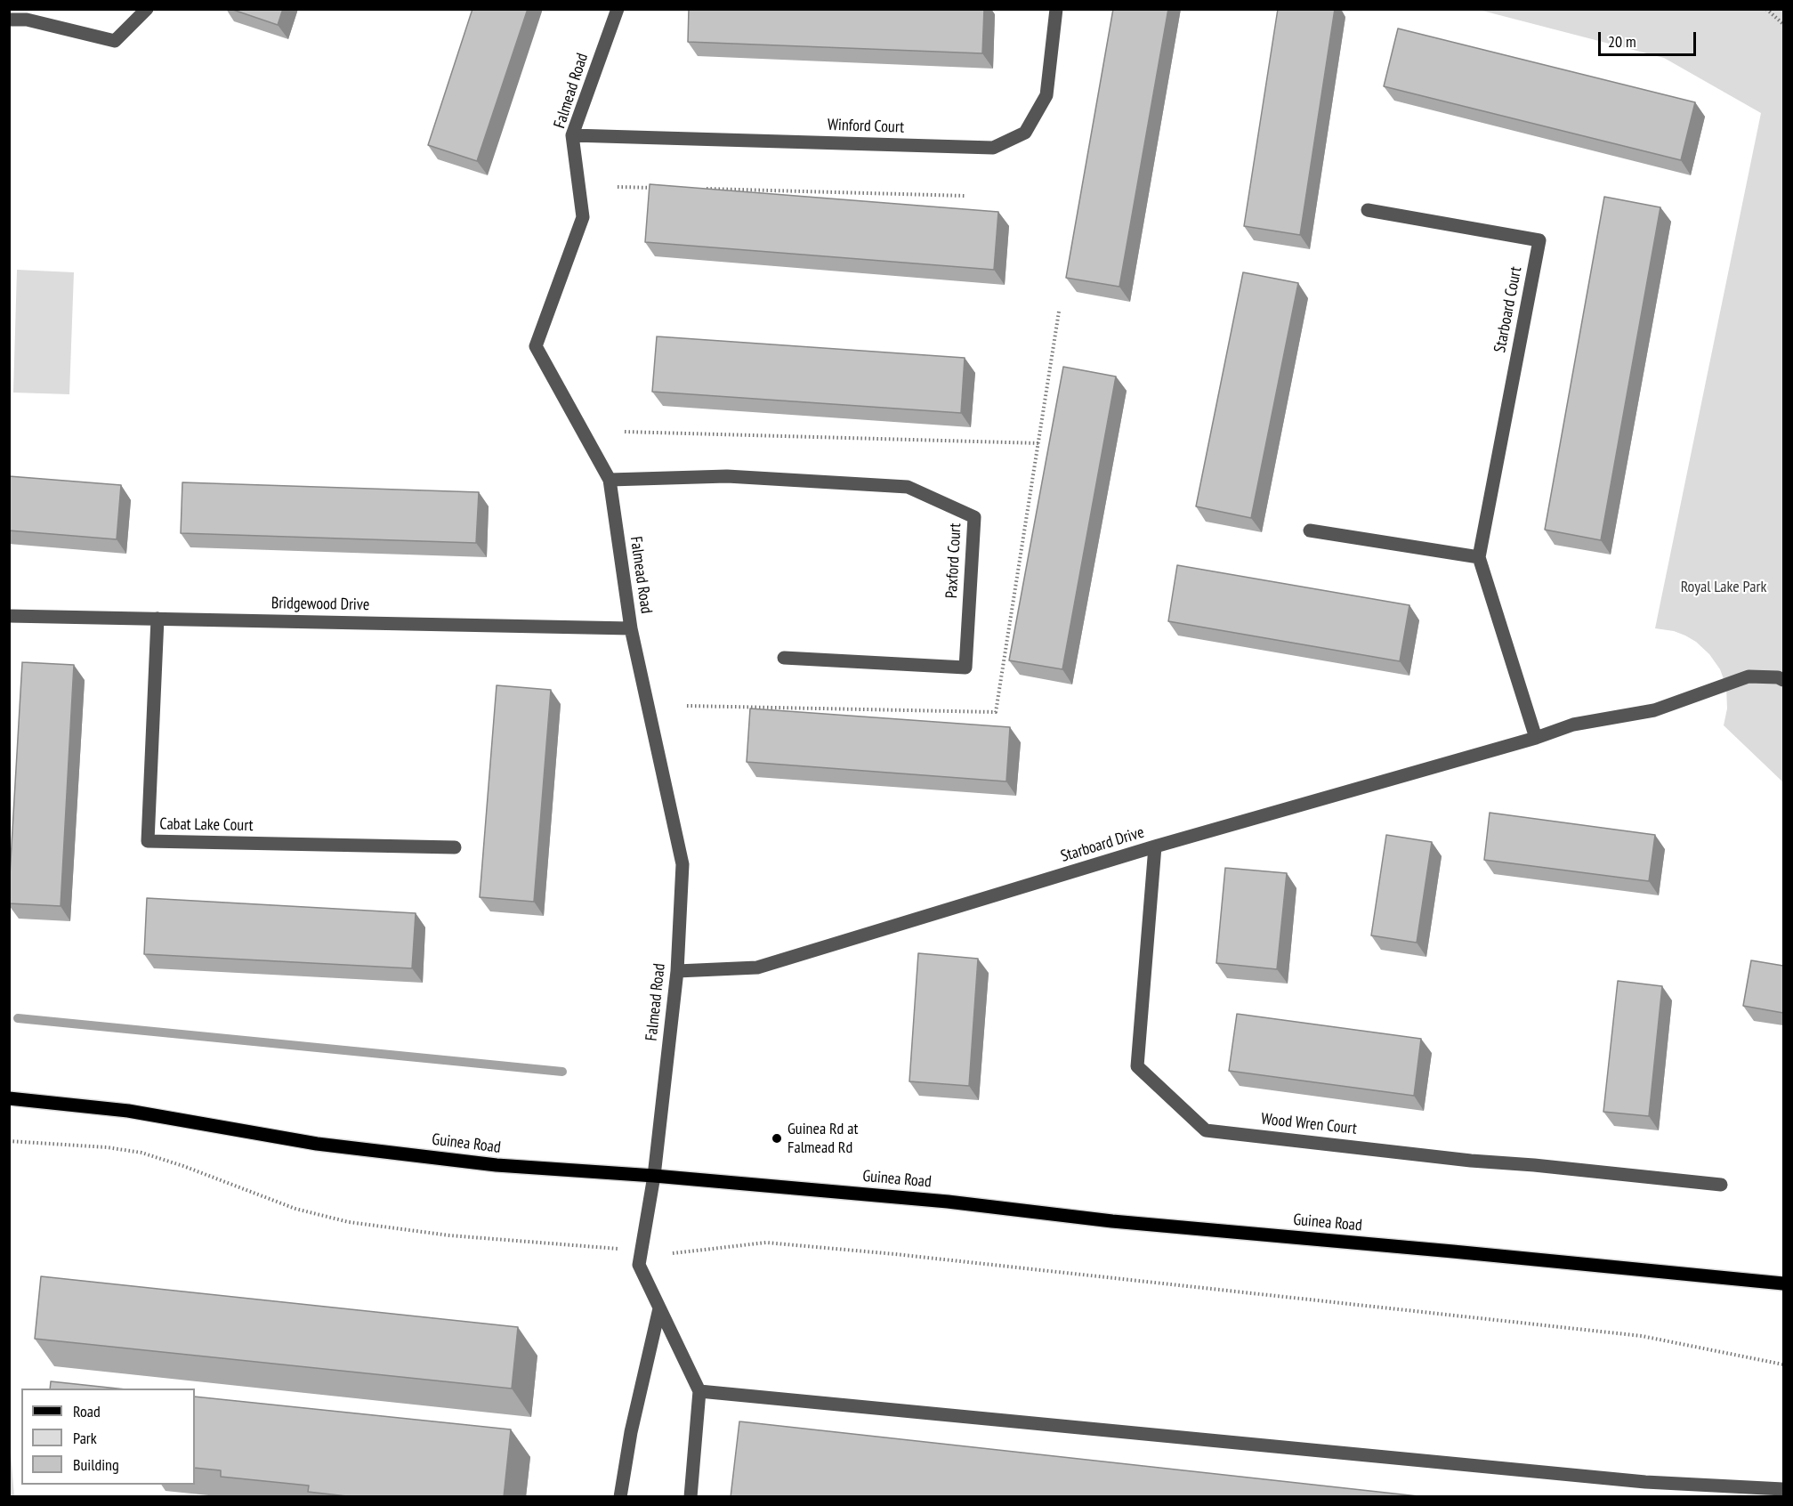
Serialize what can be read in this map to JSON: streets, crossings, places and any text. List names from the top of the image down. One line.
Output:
{"streets":{"main road":["Guinea Road"],"street":["Falmead Road","Winford Court","Starboard Court","Paxford Court","Bridgewood Drive","Cabat Lake Court","Starboard Drive","Wood Wren Court"]},"crossings":[["Falmead Road","Winford Court"],["Falmead Road","Paxford Court"],["Falmead Road","Bridgewood Drive"],["Falmead Road","Starboard Drive"],["Falmead Road","Guinea Road"],["Starboard Court","Starboard Drive"],["Bridgewood Drive","Cabat Lake Court"],["Starboard Drive","Wood Wren Court"]],"parks":["Royal Lake Park"],"places":["Guinea Rd at Falmead Rd"],"legend":["Road","Park","Building"],"scale_bar":"20 m"}
